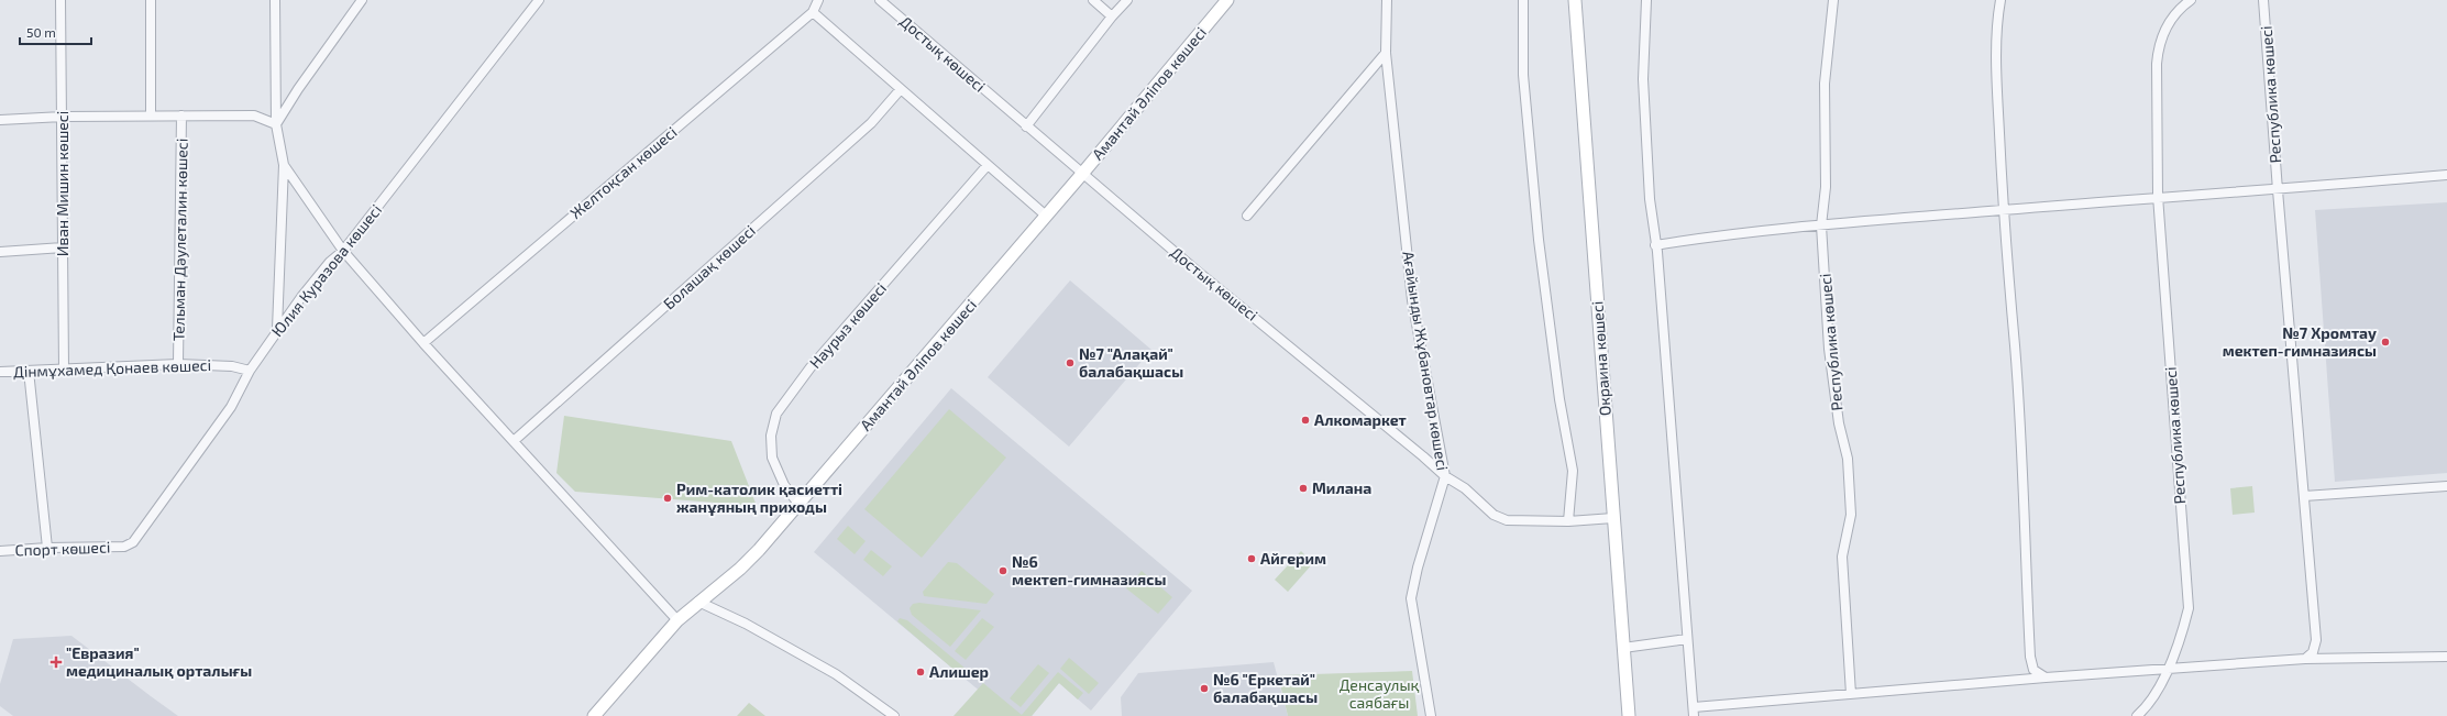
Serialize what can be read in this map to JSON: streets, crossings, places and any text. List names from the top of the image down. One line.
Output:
{"streets":{"main road":["Амантай Әліпов көшесі","Окраина көшесі"],"street":["Достық көшесі","Республика көшесі","Желтоқсан көшесі","Иван Мишин көшесі","Тельман Дәулеталин көшесі","Болашақ көшесі","Юлия Куразова көшесі","Наурыз көшесі","Ағайынды Жұбановтар көшесі","Дінмұхамед Қонаев көшесі","Спорт көшесі"]},"crossings":[["Достық көшесі","Амантай Әліпов көшесі"],["Достық көшесі","Окраина көшесі"],["Достық көшесі","Ағайынды Жұбановтар көшесі"],["Амантай Әліпов көшесі","Наурыз көшесі"],["Иван Мишин көшесі","Дінмұхамед Қонаев көшесі"],["Тельман Дәулеталин көшесі","Дінмұхамед Қонаев көшесі"],["Юлия Куразова көшесі","Дінмұхамед Қонаев көшесі"],["Юлия Куразова көшесі","Спорт көшесі"]],"parks":["Денсаулық саябағы"],"places":{"other":["№7 Хромтау мектеп-гимназиясы","№7 \"Алақай\" балабақшасы","Алкомаркет","Милана","Рим-католик қасиетті жанұяның приходы","Айгерим","№6 мектеп-гимназиясы","Алишер","№6 \"Еркетай\" балабақшасы"],"health":["\"Евразия\" медициналық орталығы"]},"scale_bar":"50 m"}
